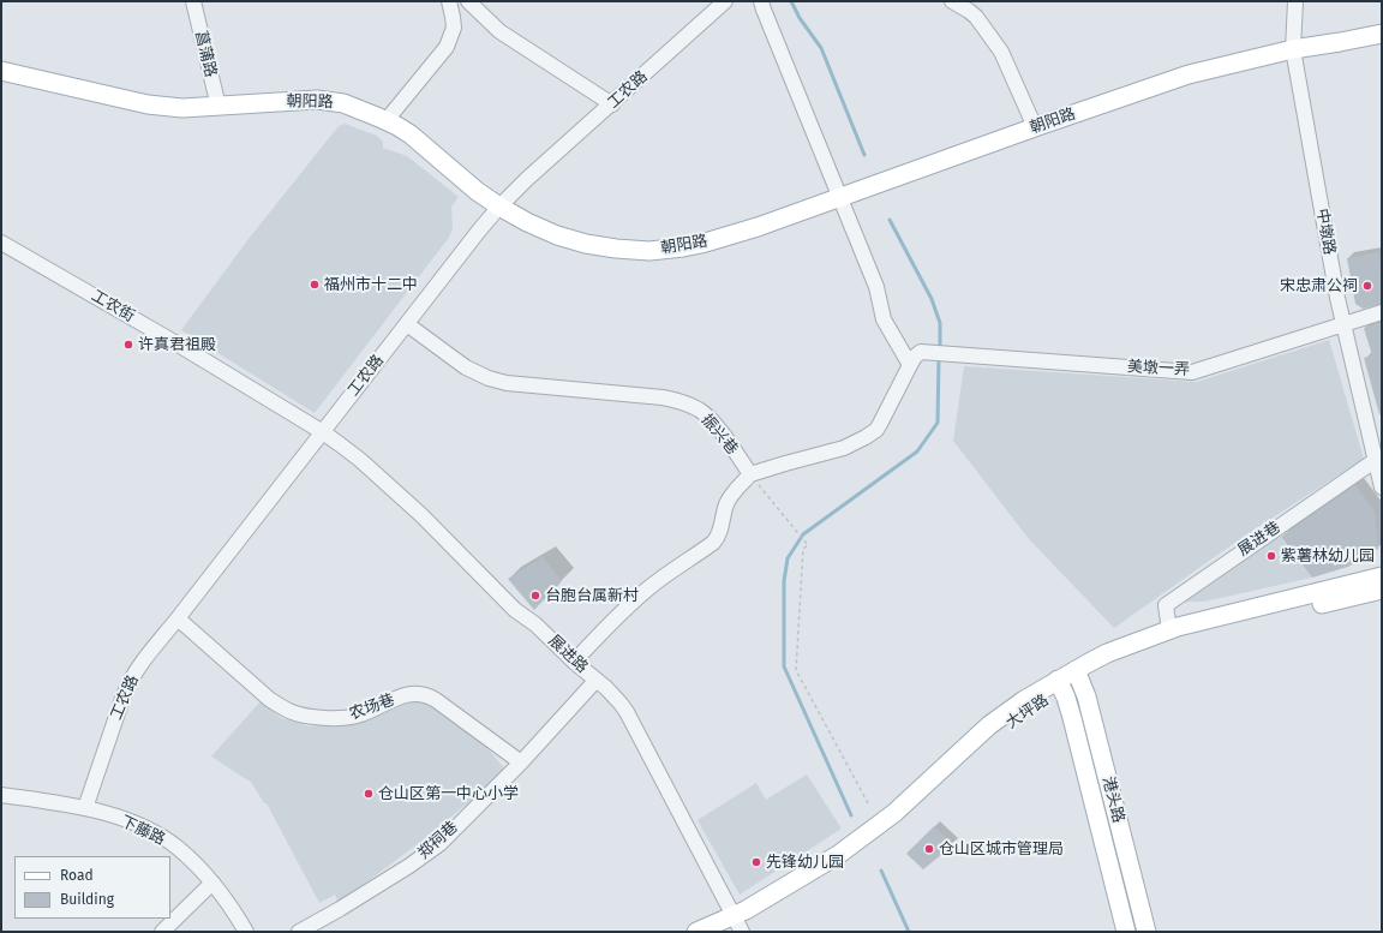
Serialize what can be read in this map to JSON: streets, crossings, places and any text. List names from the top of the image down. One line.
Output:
{"streets":{"main road":["朝阳路","大坪路","港头路"],"street":["菖蒲路","工农路","中墩路","工农街","美墩一弄","振兴巷","展进巷","展进路","农场巷","下藤路","郑祠巷"]},"crossings":[["菖蒲路","朝阳路"],["工农路","朝阳路"],["工农路","工农街"],["工农路","振兴巷"],["工农路","展进路"],["工农路","农场巷"],["工农路","下藤路"],["朝阳路","中墩路"],["中墩路","美墩一弄"],["中墩路","展进巷"],["工农街","展进路"],["展进路","大坪路"],["展进路","郑祠巷"],["农场巷","郑祠巷"],["大坪路","港头路"]],"places":["福州市十二中","宋忠肃公祠","许真君祖殿","紫薯林幼儿园","台胞台属新村","仓山区第一中心小学","仓山区城市管理局","先锋幼儿园"],"legend":["Road","Building"]}
